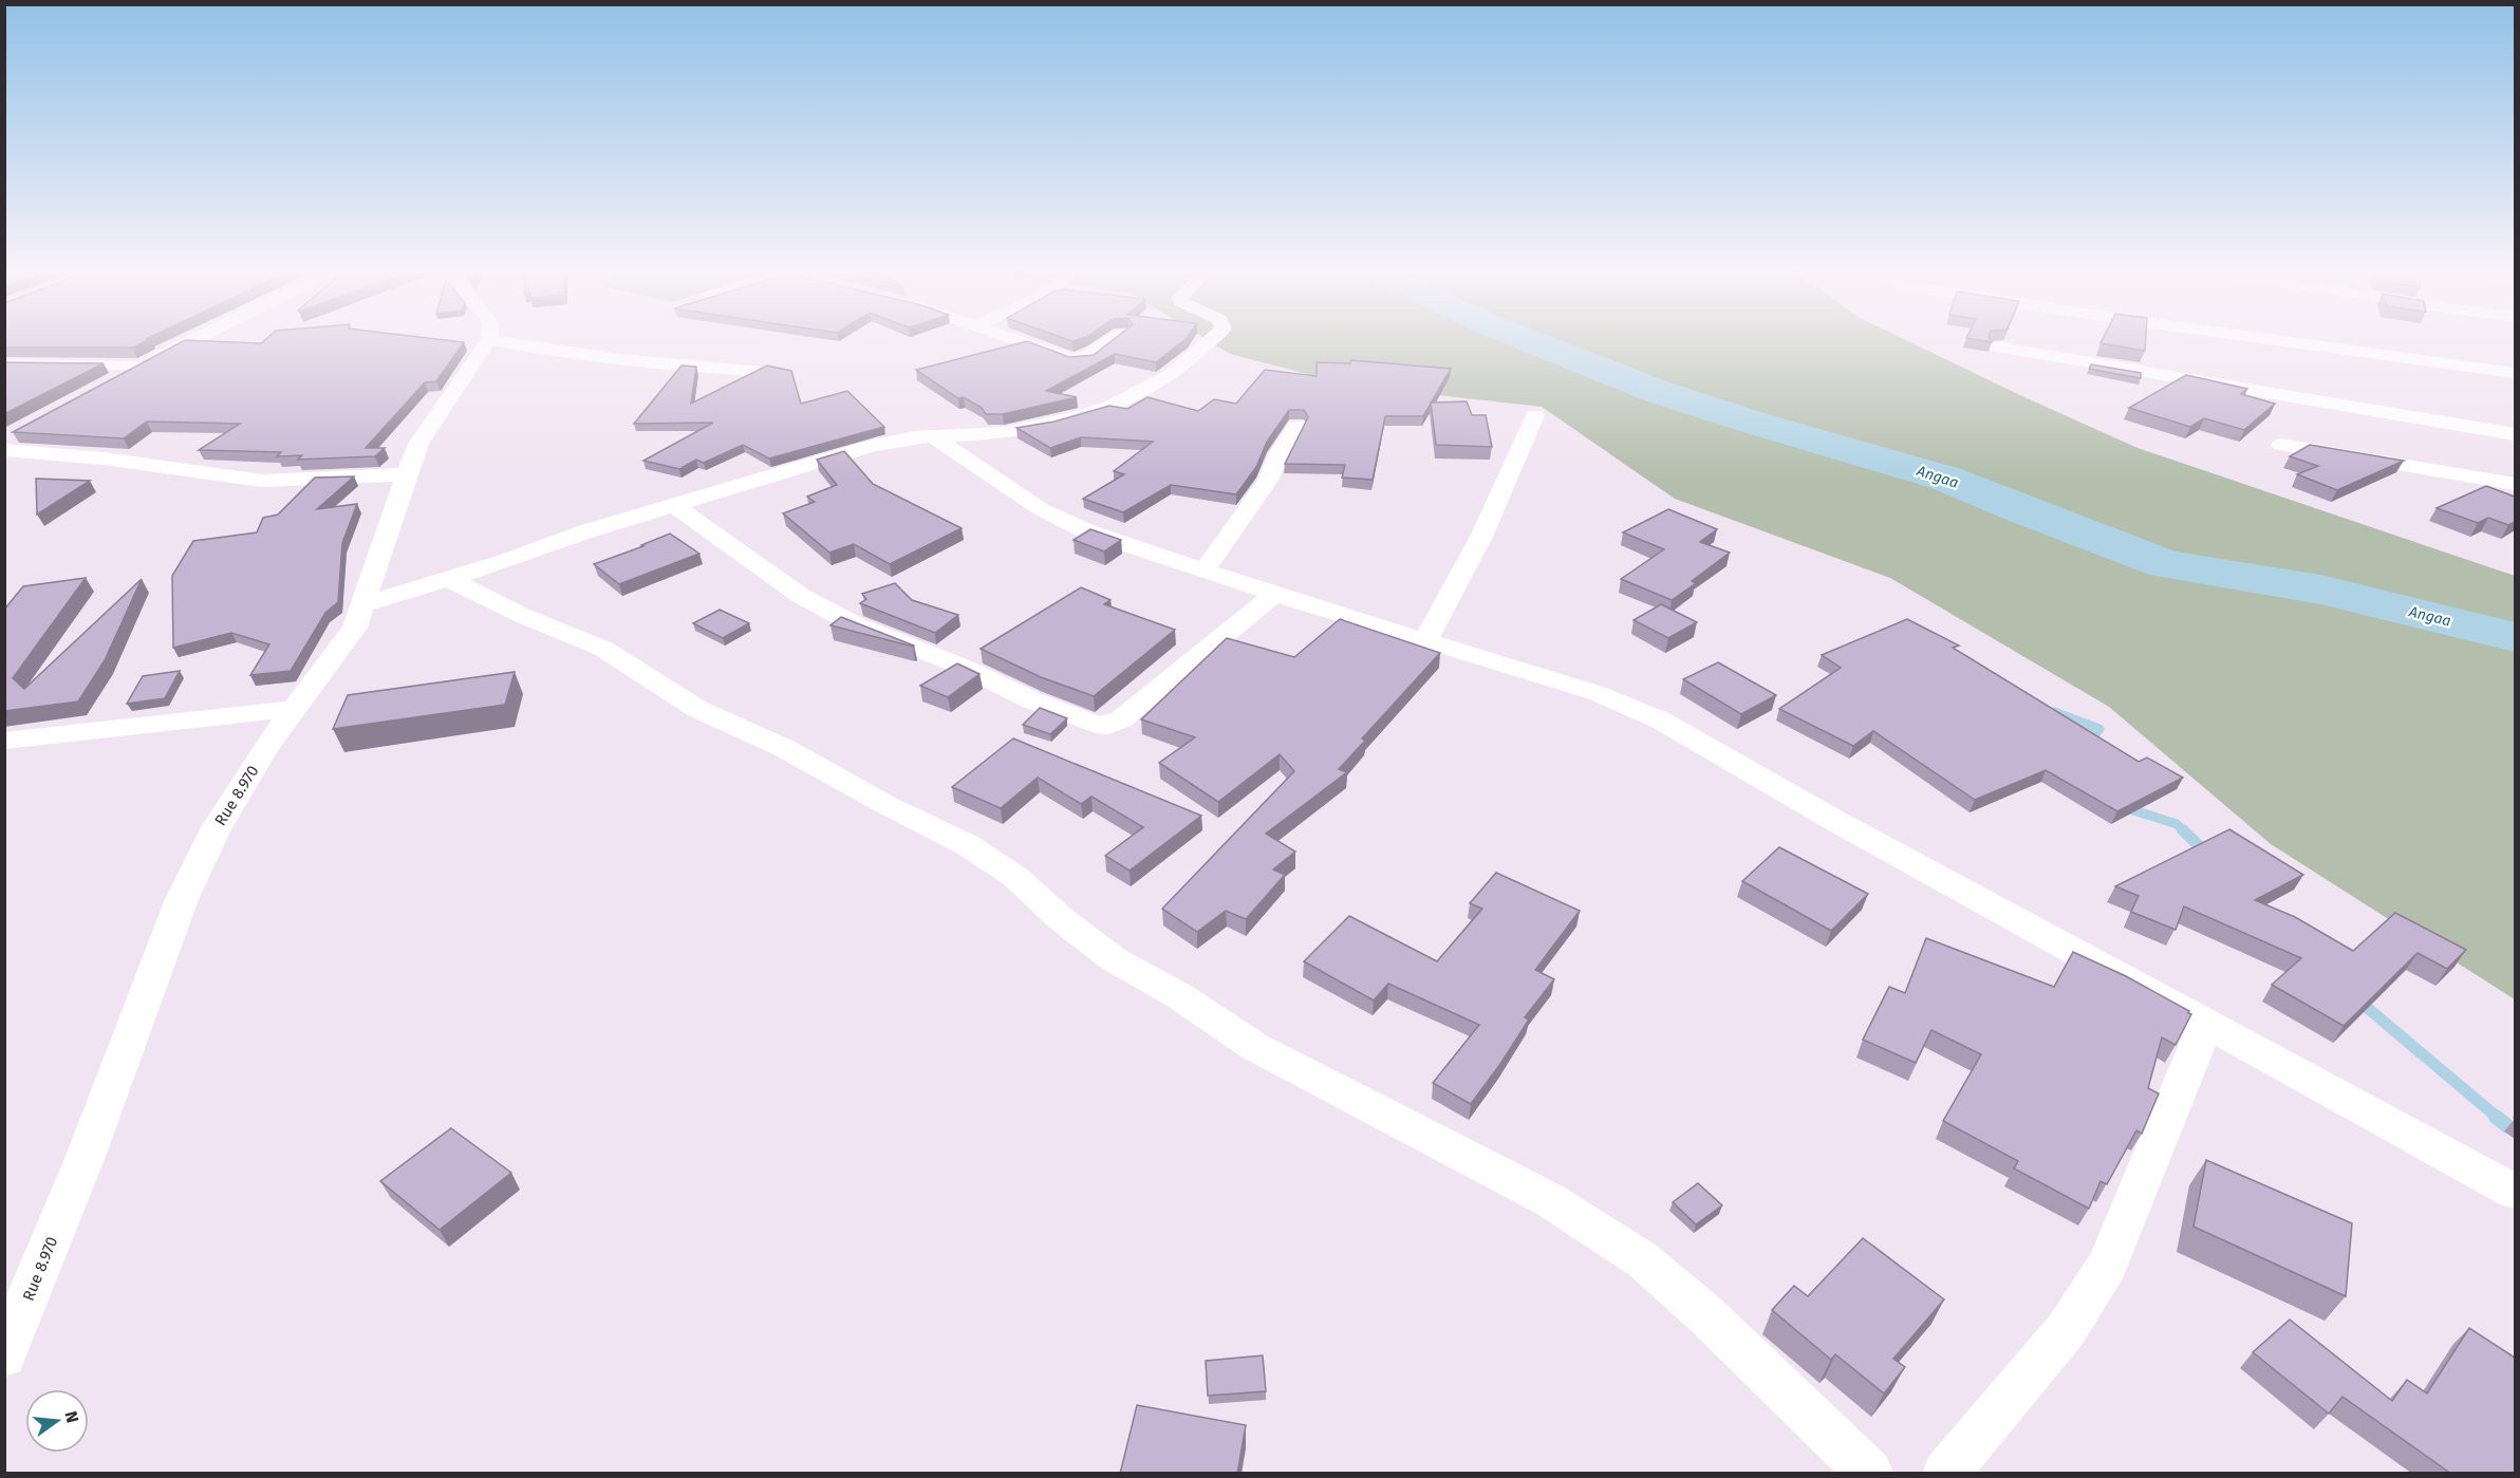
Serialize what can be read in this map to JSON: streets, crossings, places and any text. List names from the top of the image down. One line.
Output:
{"streets":{"street":["Rue 8.970"]},"water":["Angaa"],"north":"right"}
